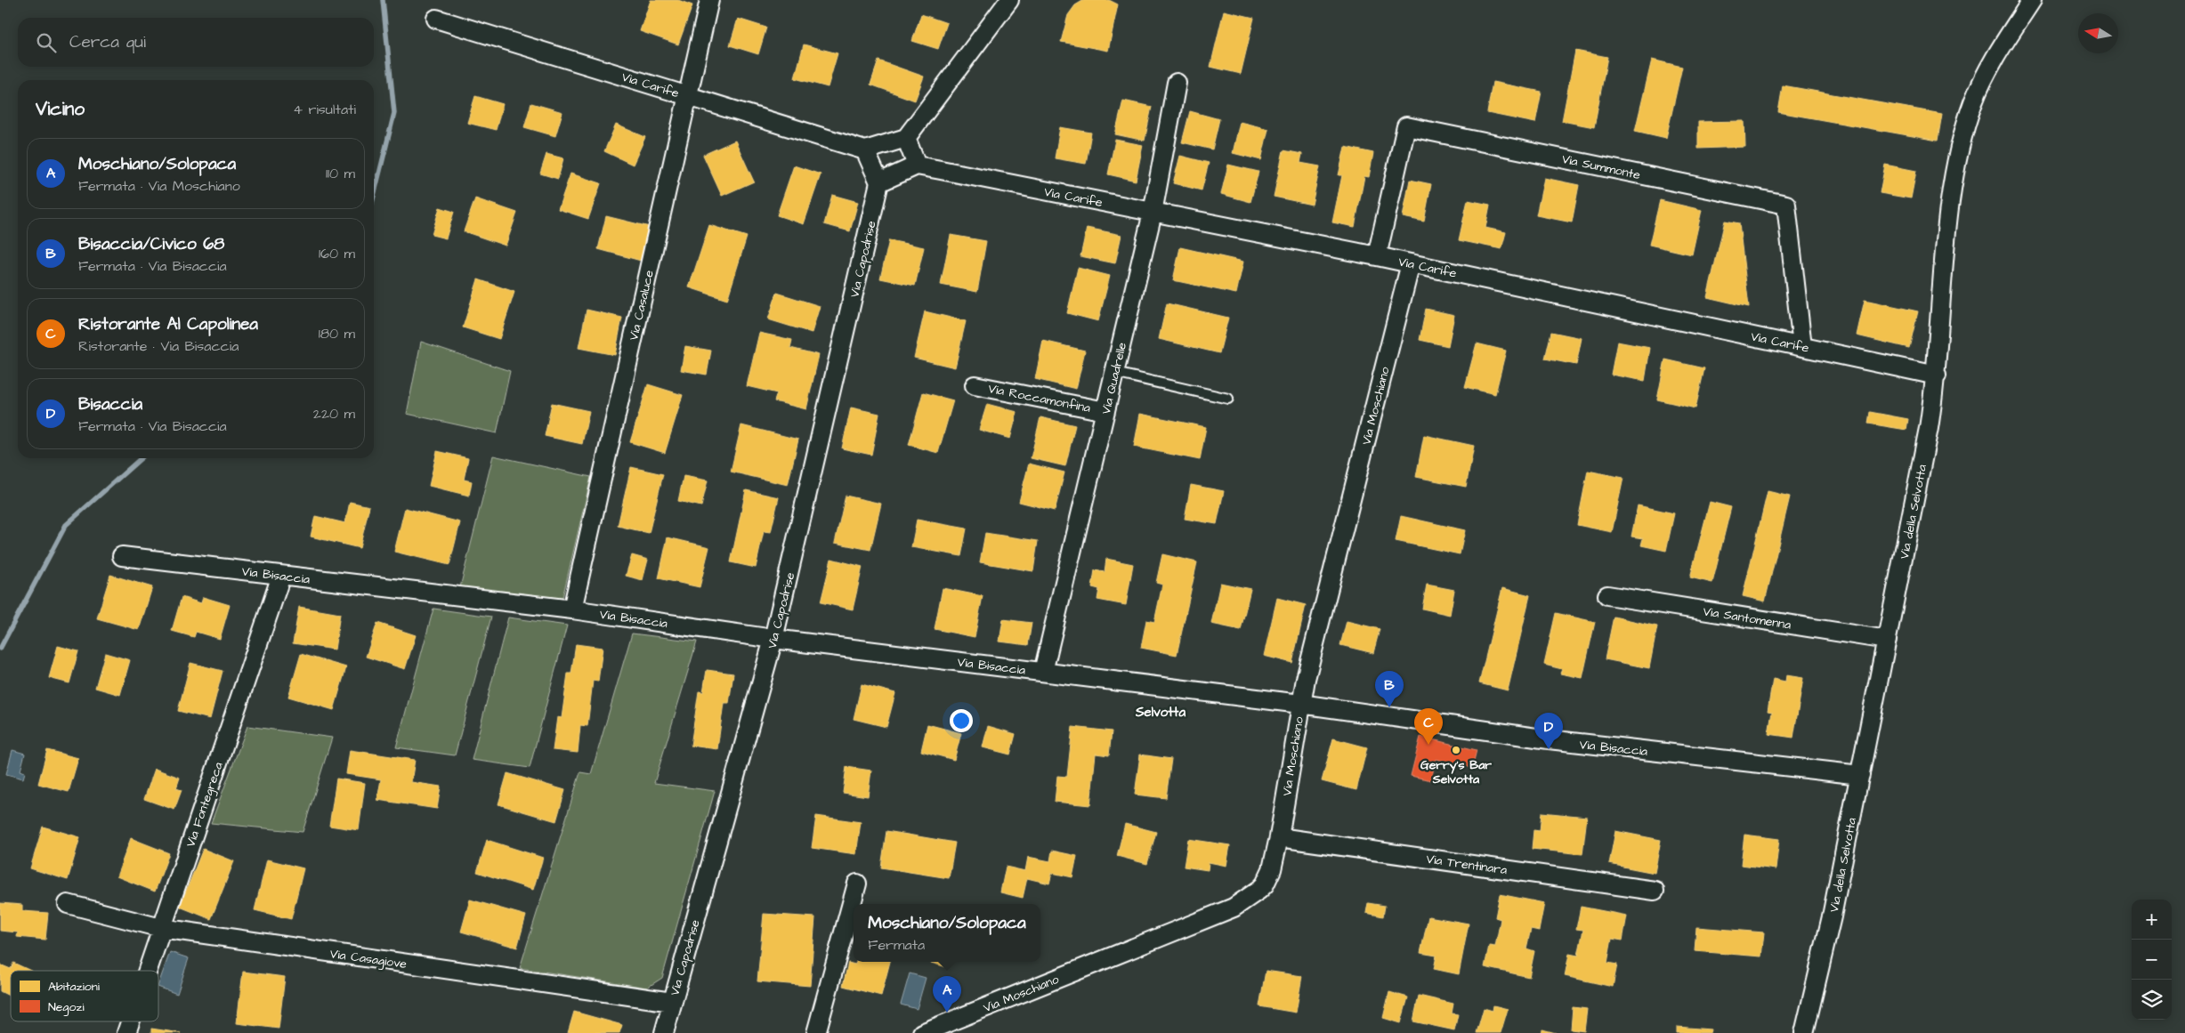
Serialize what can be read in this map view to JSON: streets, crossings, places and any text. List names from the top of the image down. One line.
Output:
{"streets":{"street":["Via Carife","Via Summonte","Via Capodrise","Via Casaluce","Via Quadrelle","Via Roccamonfina","Via Moschiano","Via della Selvotta","Via Bisaccia","Via Santomenna","Via Fontegreca","Via Trentinara","Via Casagiove"]},"crossings":[["Via Carife","Via Summonte"],["Via Carife","Via Casaluce"],["Via Carife","Via Quadrelle"],["Via Carife","Via Moschiano"],["Via Carife","Via della Selvotta"],["Via Capodrise","Via Bisaccia"],["Via Capodrise","Via Casagiove"],["Via Casaluce","Via Bisaccia"],["Via Quadrelle","Via Roccamonfina"],["Via Quadrelle","Via Bisaccia"],["Via Moschiano","Via Bisaccia"],["Via Moschiano","Via Trentinara"],["Via della Selvotta","Via Bisaccia"],["Via della Selvotta","Via Santomenna"],["Via Bisaccia","Via Fontegreca"],["Via Fontegreca","Via Casagiove"]],"districts":["Selvotta"],"places":["Gerry's Bar Selvotta"],"legend":["Abitazioni","Negozi"],"north":"left","page":{"search":"Cerca qui","heading":["Vicino","4 risultati"],"list":[{"mark":"A","name":"Moschiano/Solopaca","note":"Fermata · Via Moschiano","value":"110 m"},{"mark":"B","name":"Bisaccia/Civico 68","note":"Fermata · Via Bisaccia","value":"160 m"},{"mark":"C","name":"Ristorante Al Capolinea","note":"Ristorante · Via Bisaccia","value":"180 m"},{"mark":"D","name":"Bisaccia","note":"Fermata · Via Bisaccia","value":"220 m"}],"pins":["B","C","D","A"],"map_buttons":["+","−"],"popup":["Moschiano/Solopaca","Fermata"]}}
